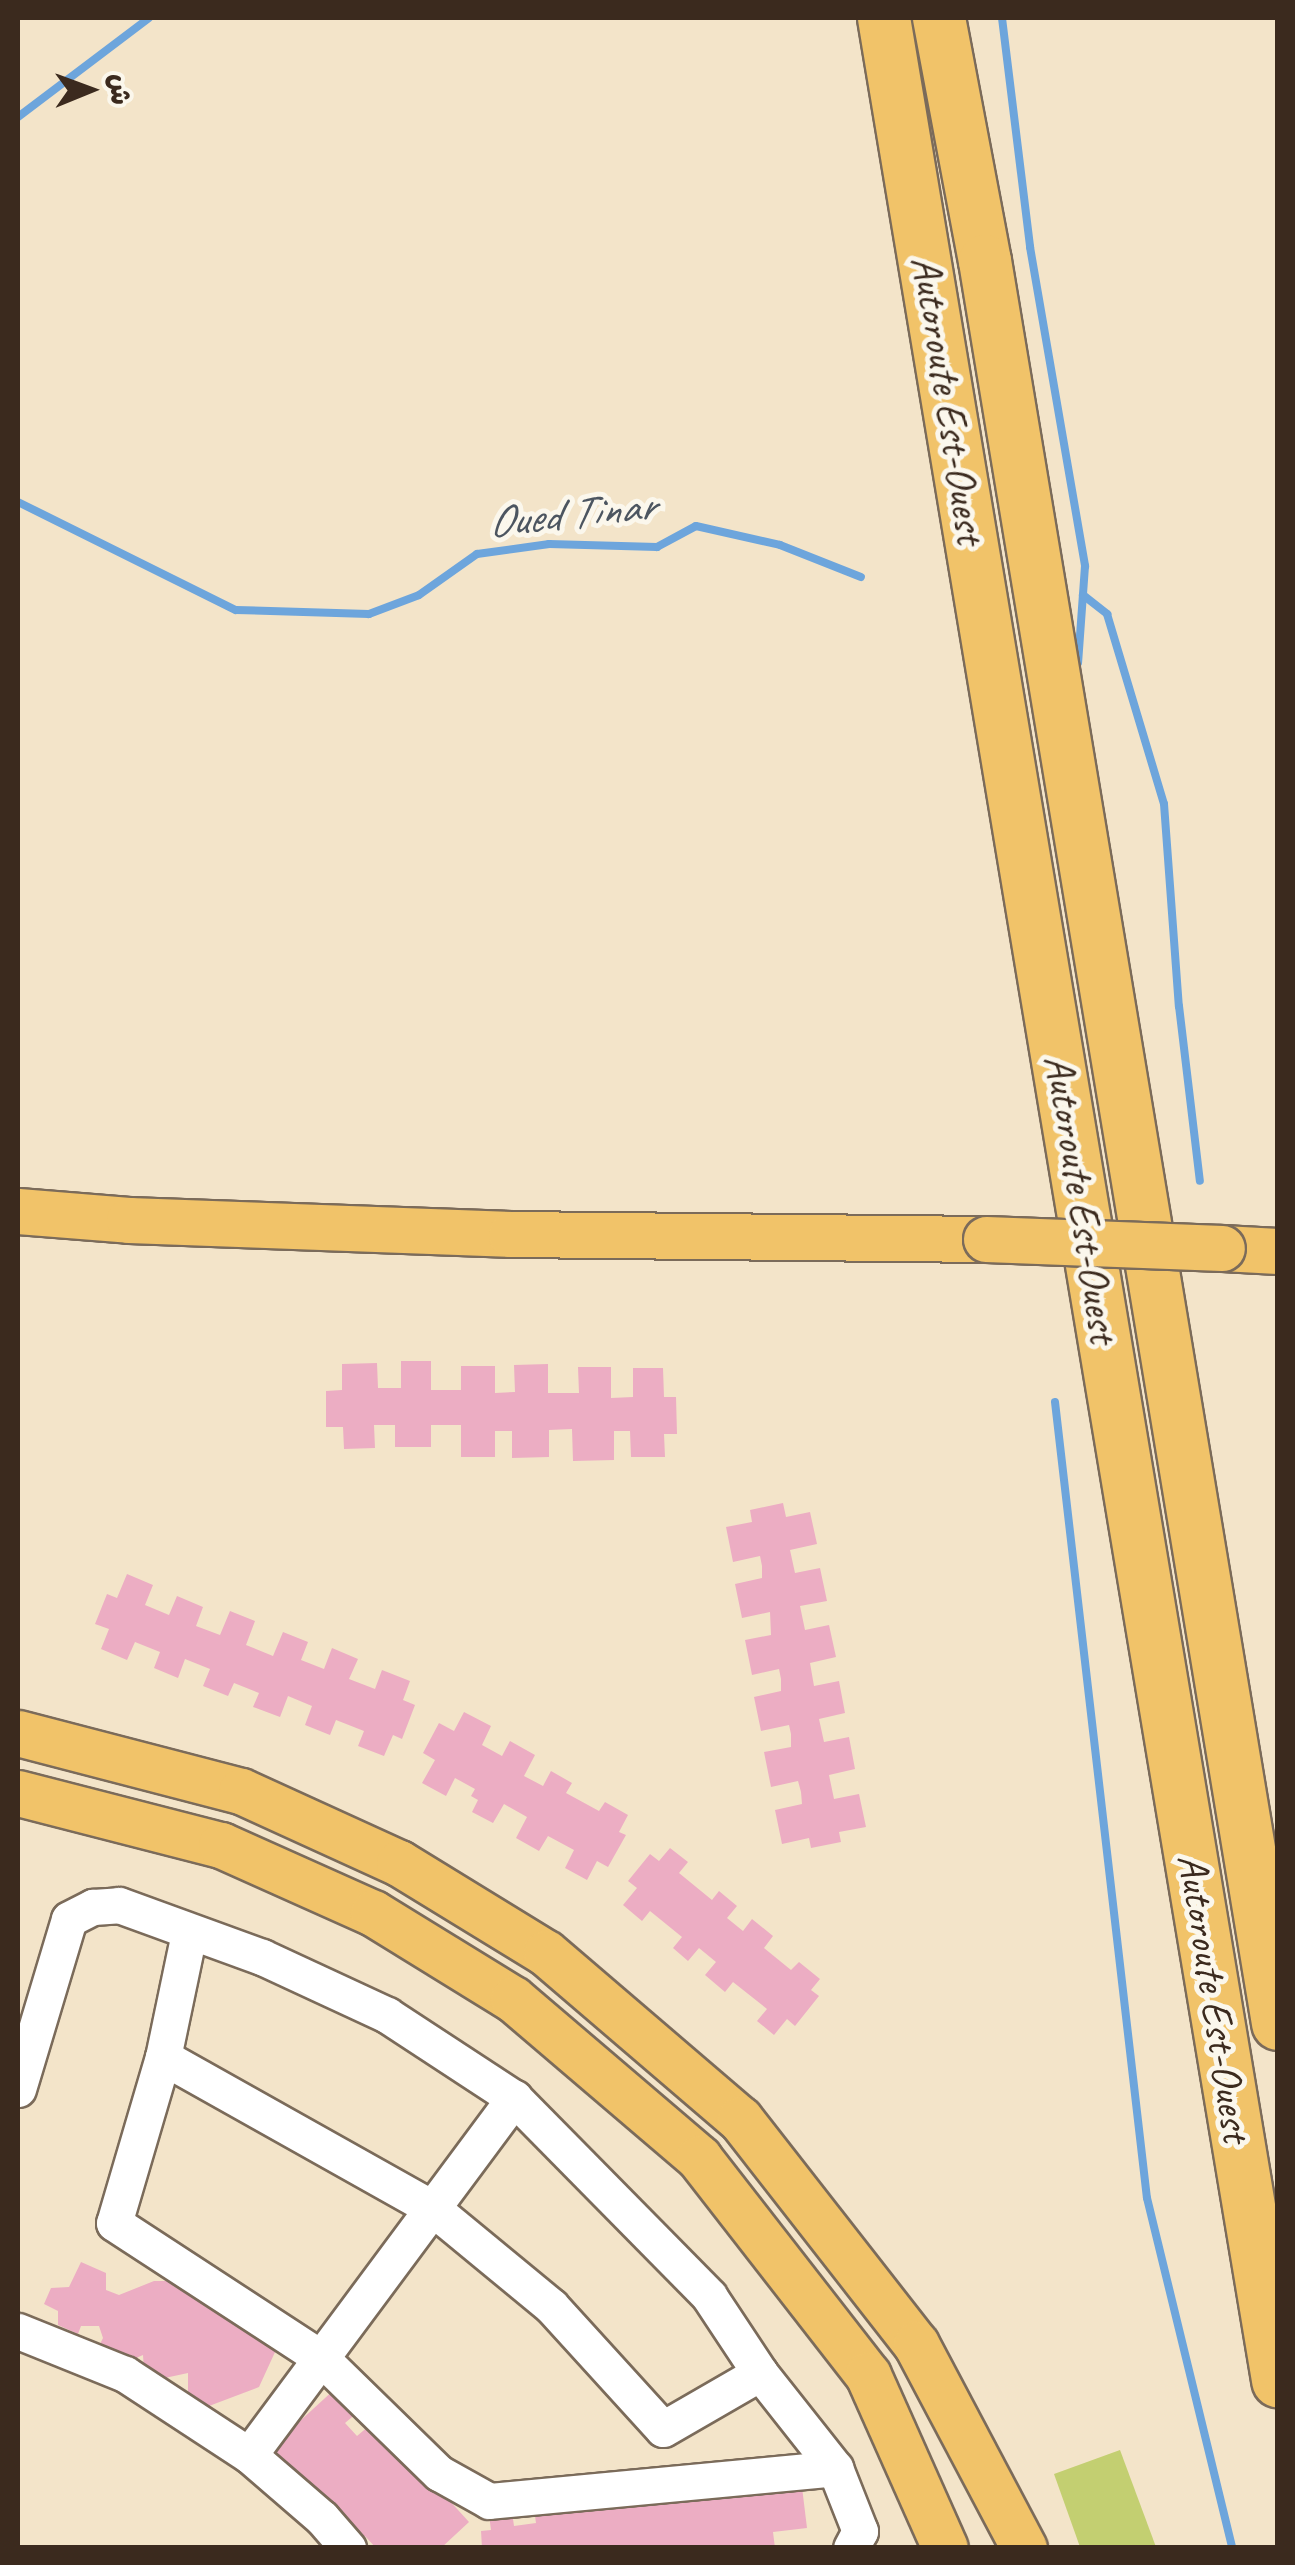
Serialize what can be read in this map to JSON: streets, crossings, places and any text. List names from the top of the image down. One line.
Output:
{"streets":{"highway":["Autoroute Est-Ouest"]},"water":["Oued Tinar"],"north":"right"}
